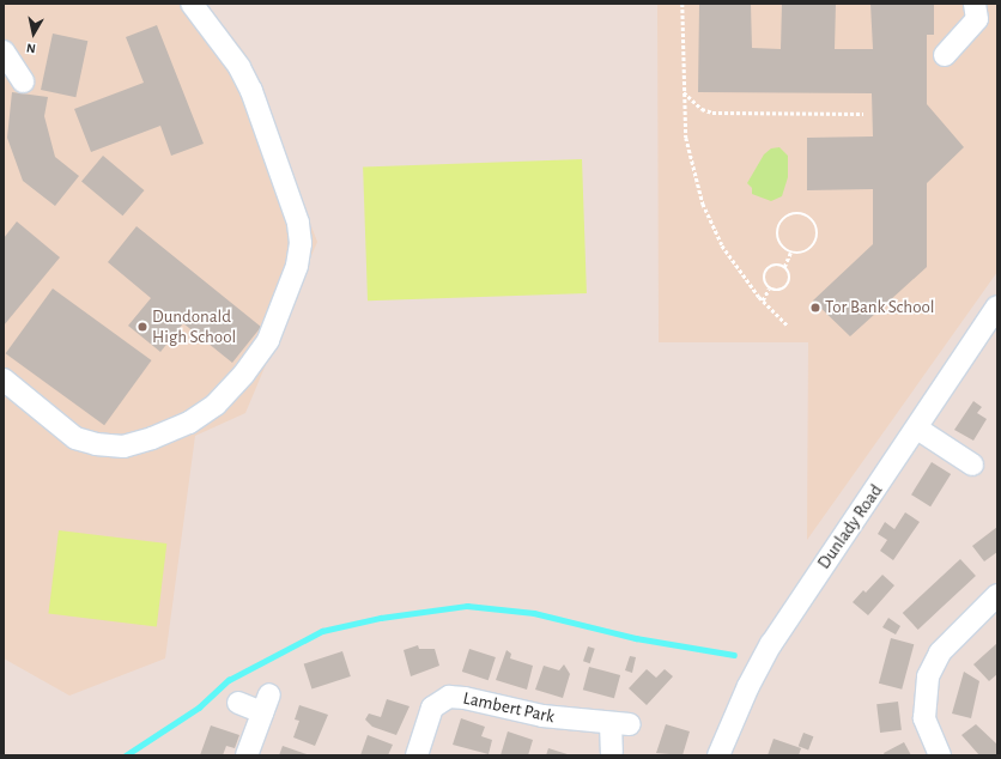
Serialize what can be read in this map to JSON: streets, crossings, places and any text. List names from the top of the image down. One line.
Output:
{"streets":{"street":["Dunlady Road","Lambert Park"]},"places":["Tor Bank School","Dundonald High School"],"north":"bottom"}
